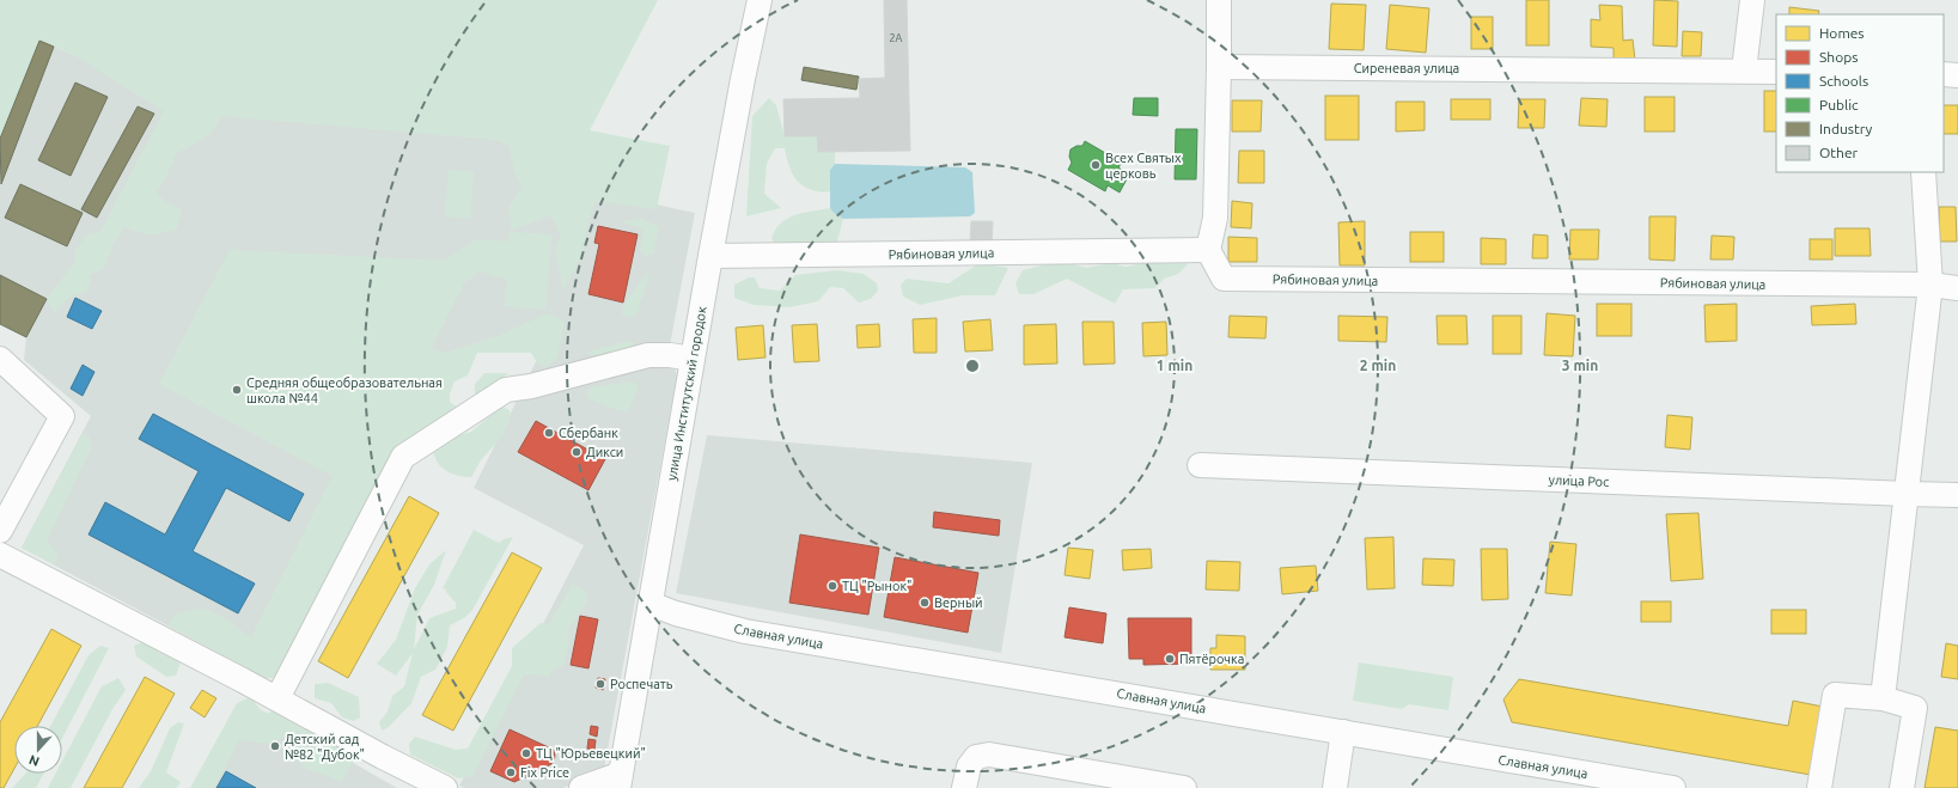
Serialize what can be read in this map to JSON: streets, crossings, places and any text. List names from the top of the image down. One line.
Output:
{"streets":{"street":["Сиреневая улица","Рябиновая улица","улица Институтский городок","улица Рос","Славная улица"]},"crossings":[["Рябиновая улица","улица Институтский городок"],["улица Институтский городок","Славная улица"]],"places":["Всех Святых церковь","Средняя общеобразовательная школа №44","Сбербанк","Дикси","ТЦ \"Рынок\"","Верный","Пятёрочка","Роспечать","Детский сад №82 \"Дубок\"","ТЦ \"Юрьевецкий\"","Fix Price"],"house_numbers":["2А"],"legend":["Homes","Shops","Schools","Public","Industry","Other"],"north":"bottom","rings":["1 min","2 min","3 min"]}
